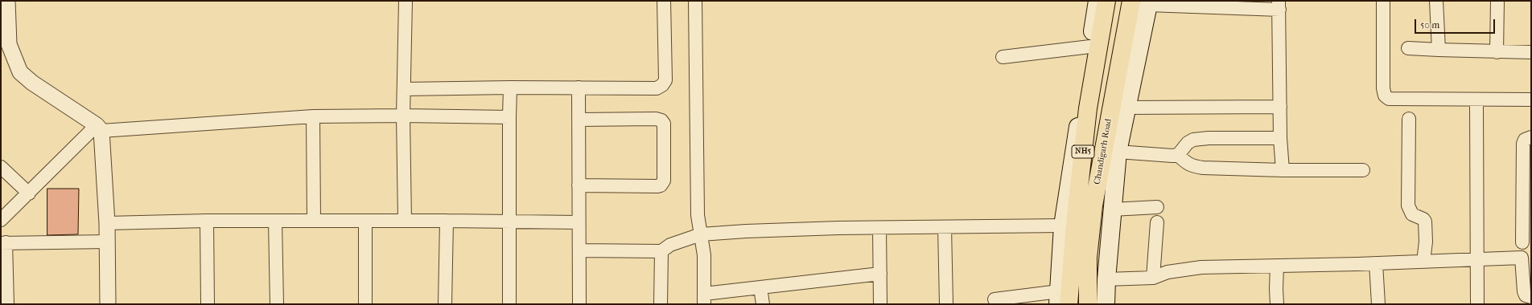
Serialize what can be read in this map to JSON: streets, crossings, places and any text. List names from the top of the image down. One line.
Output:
{"streets":{"highway":["NH5","Chandigarh Road"]},"scale_bar":"50 m"}
